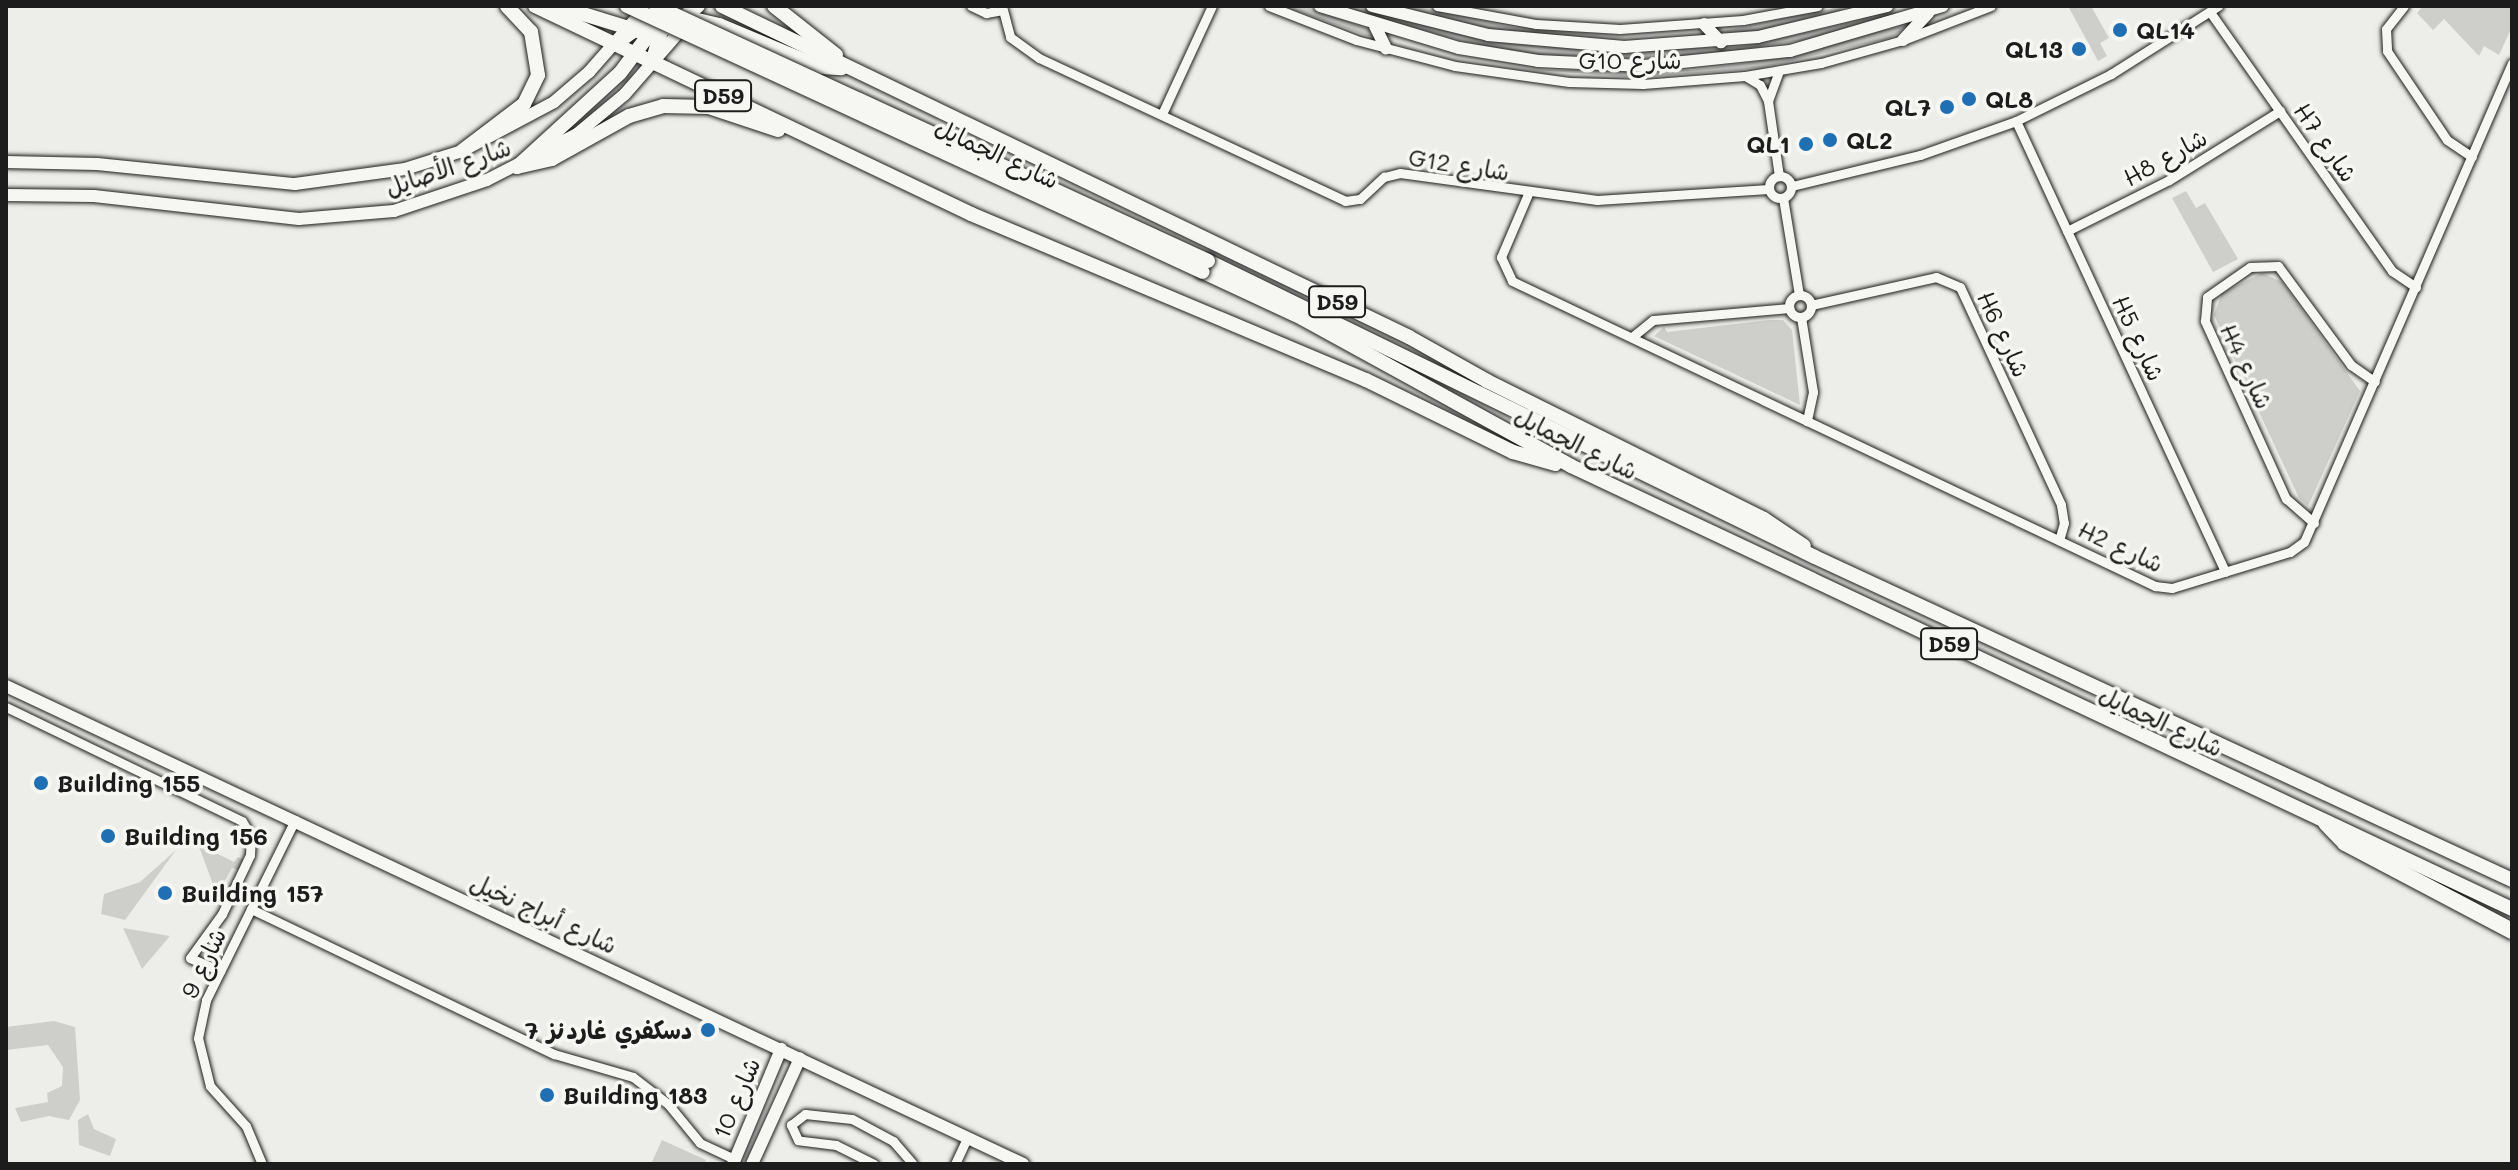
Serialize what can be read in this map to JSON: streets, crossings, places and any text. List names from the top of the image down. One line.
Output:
{"streets":{"main road":["D59","شارع الجمايل"],"street":["G10 شارع","H7 شارع","H8 شارع","G12 شارع","شارع الأصايل","H6 شارع","H5 شارع","H4 شارع","H2 شارع","شارع أبراج نخيل","شارع 9","شارع 10"]},"crossings":[["D59","شارع الجمايل"],["D59","شارع الأصايل"],["H7 شارع","H8 شارع"],["H7 شارع","H2 شارع"],["H8 شارع","H5 شارع"],["G12 شارع","H2 شارع"],["H6 شارع","H2 شارع"],["H5 شارع","H2 شارع"],["H4 شارع","H2 شارع"],["شارع أبراج نخيل","شارع 9"],["شارع أبراج نخيل","شارع 10"]],"places":["QL14","QL13","QL8","QL7","QL2","QL1","Building 155","Building 156","Building 157","دسكفري غاردنز 7","Building 183"]}
